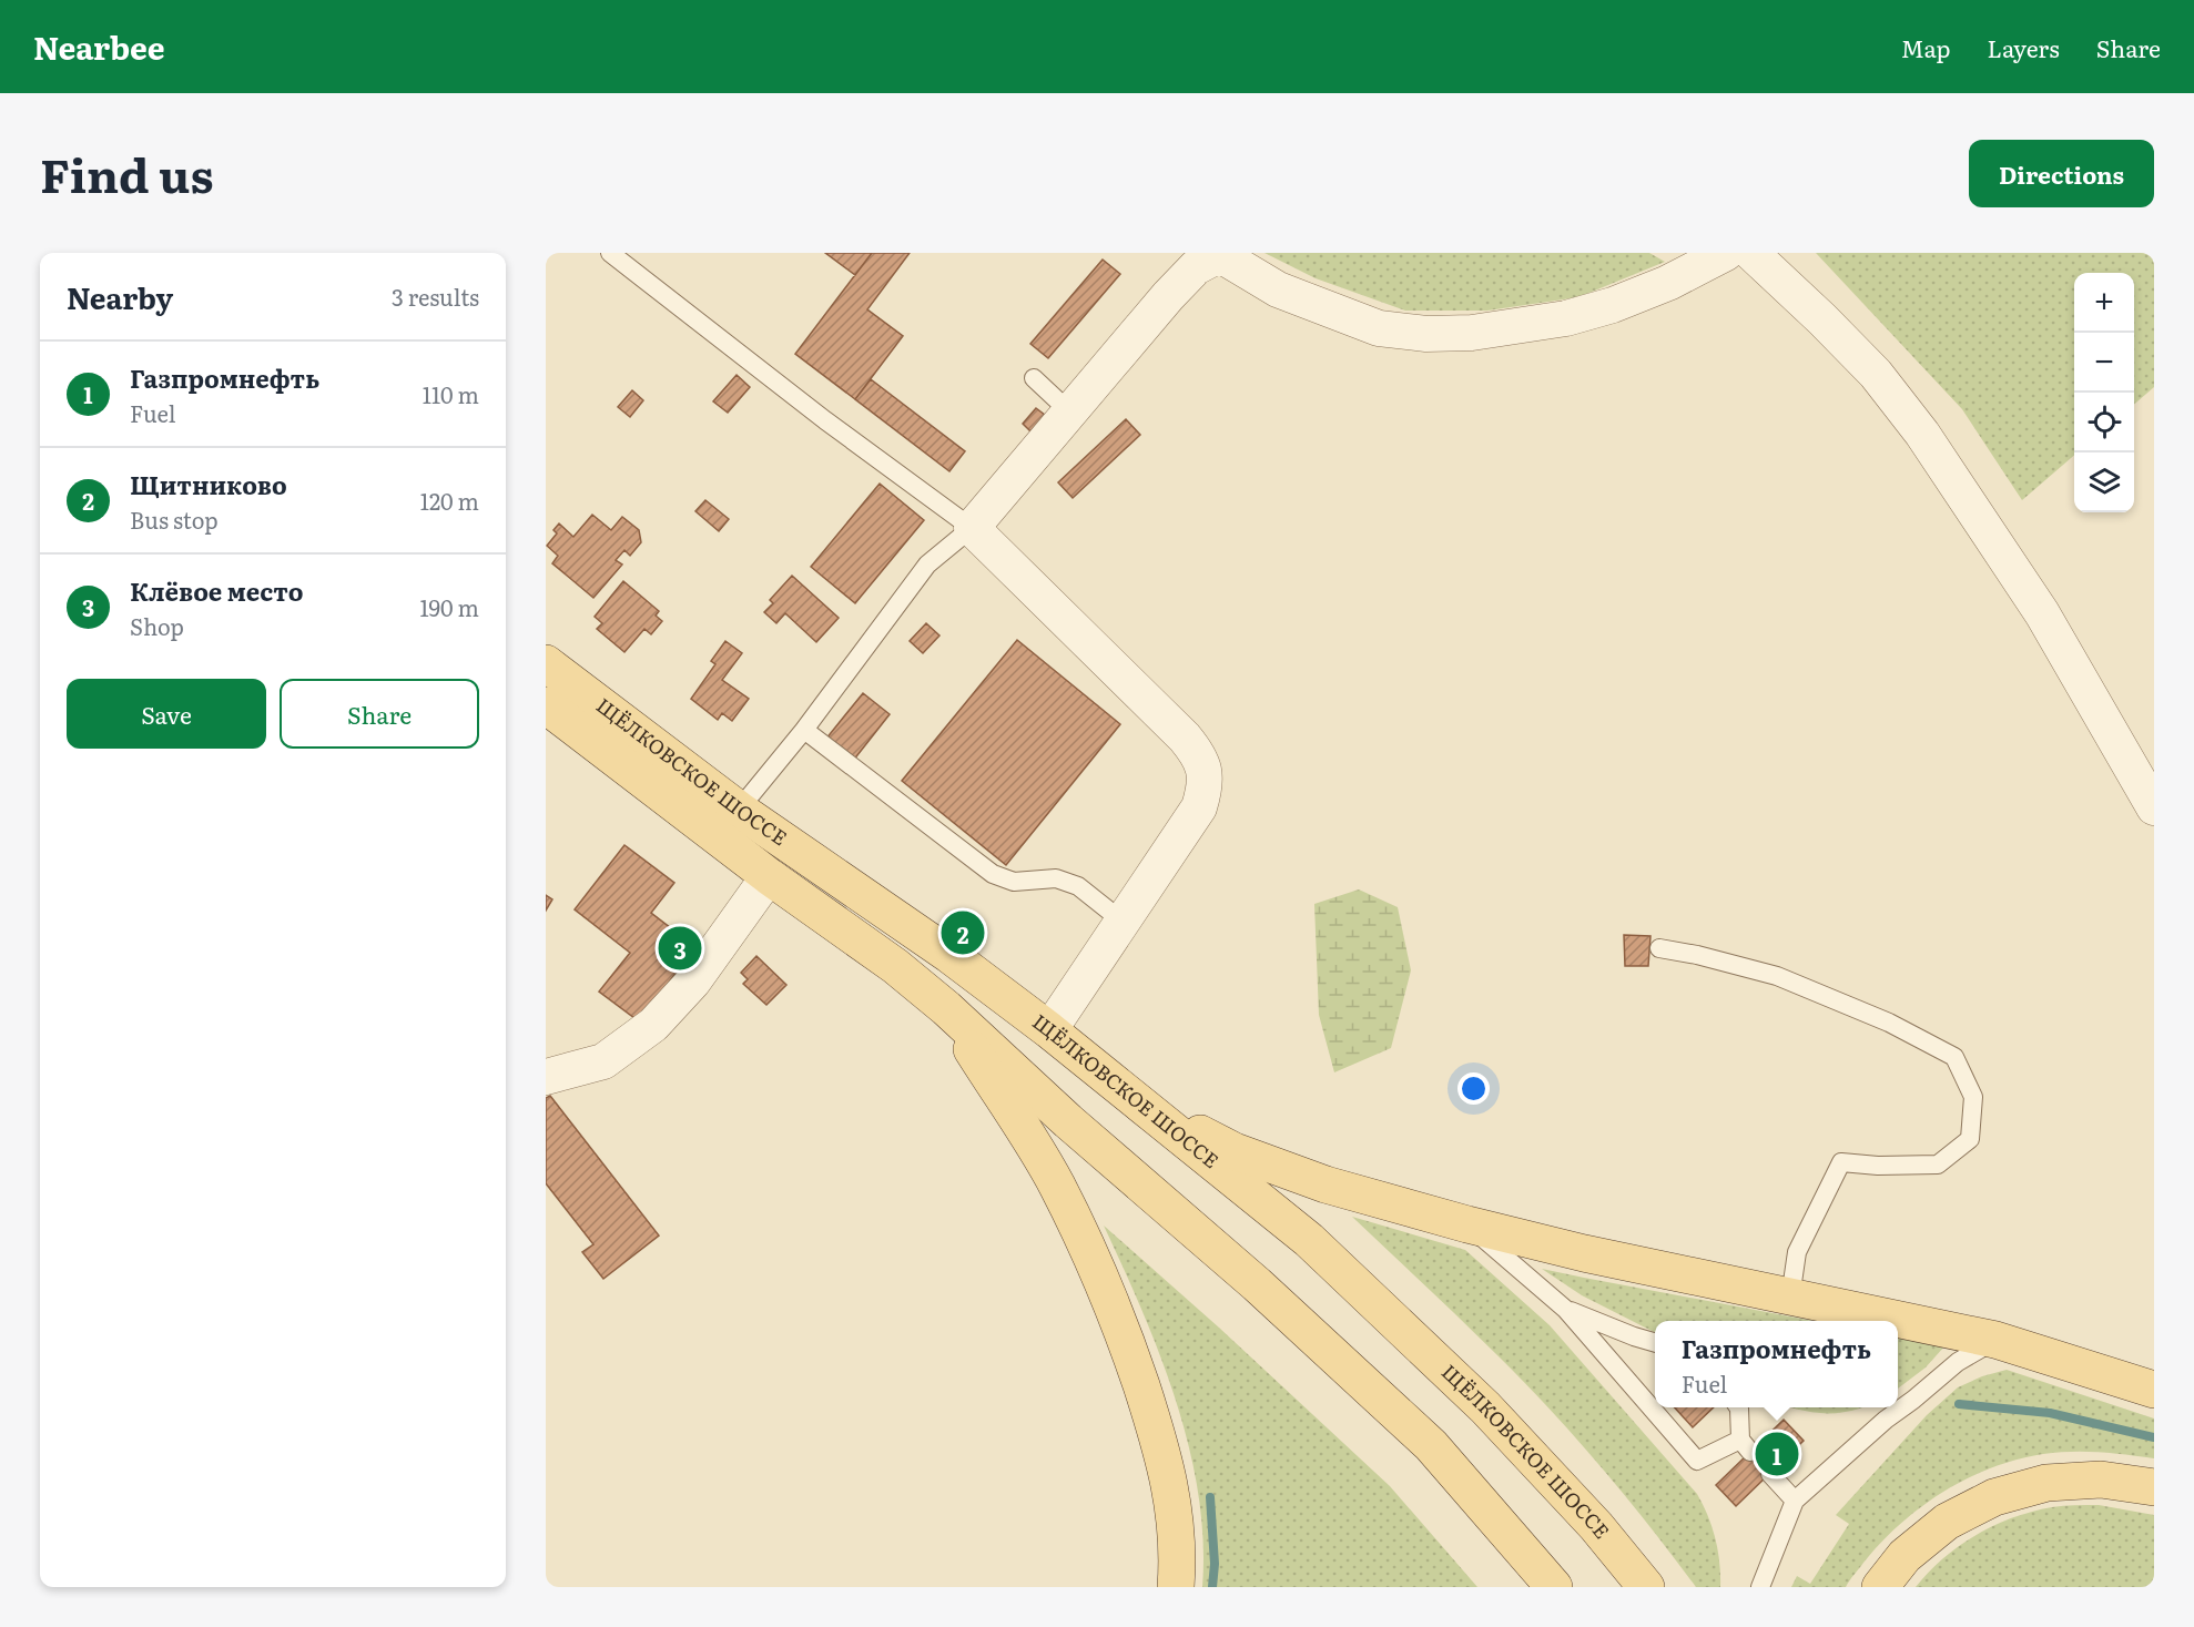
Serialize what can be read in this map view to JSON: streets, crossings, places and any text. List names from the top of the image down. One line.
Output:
{"streets":{"main road":["ЩЁЛКОВСКОЕ ШОССЕ"]},"page":{"header":"Nearbee","nav":["Map","Layers","Share"],"title":"Find us","buttons":["Directions",["Save","Share"]],"heading":["Nearby","3 results"],"map_buttons":["+","−"],"list":[{"mark":"1","name":"Газпромнефть","note":"Fuel","value":"110 m"},{"mark":"2","name":"Щитниково","note":"Bus stop","value":"120 m"},{"mark":"3","name":"Клёвое место","note":"Shop","value":"190 m"}],"pins":["2","3","1"],"popup":["Газпромнефть","Fuel"]}}
